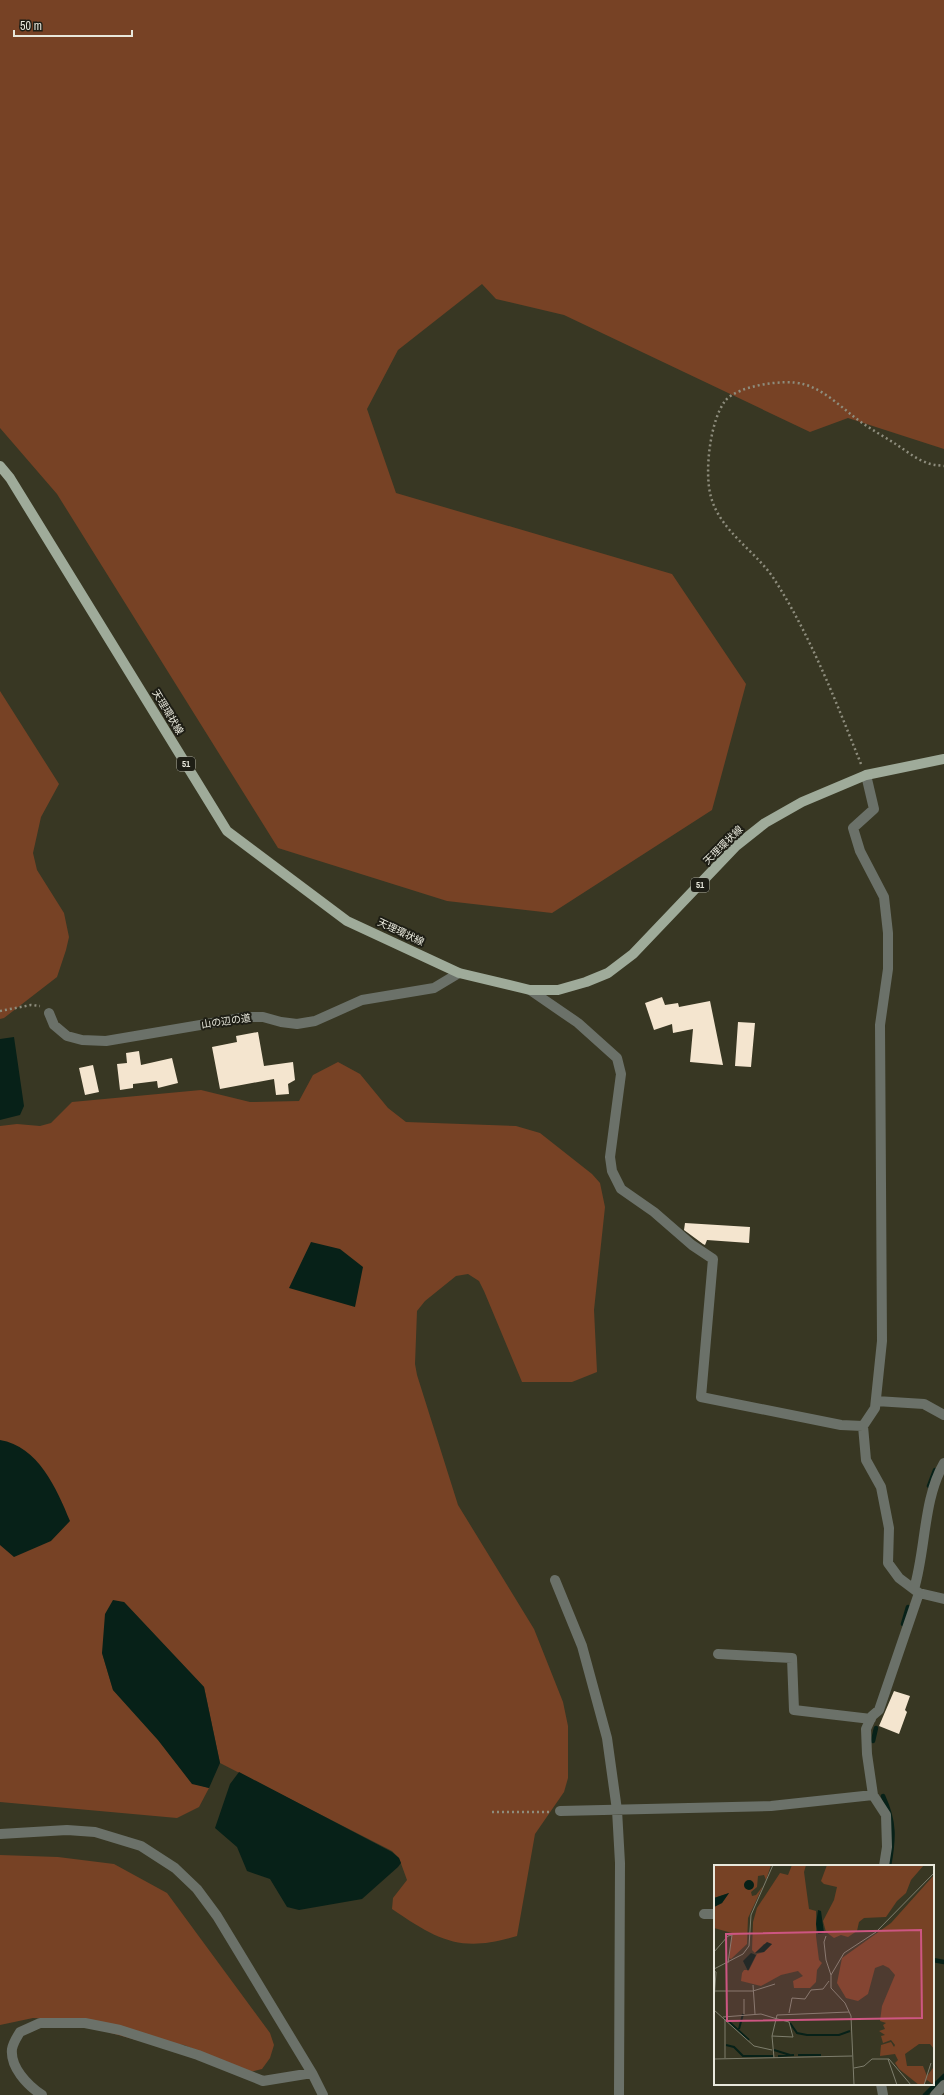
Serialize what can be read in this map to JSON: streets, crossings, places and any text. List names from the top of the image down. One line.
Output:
{"streets":{"main road":["天理環状線","51"],"street":["山の辺の道"]},"crossings":[["天理環状線","山の辺の道"]],"scale_bar":"50 m"}
